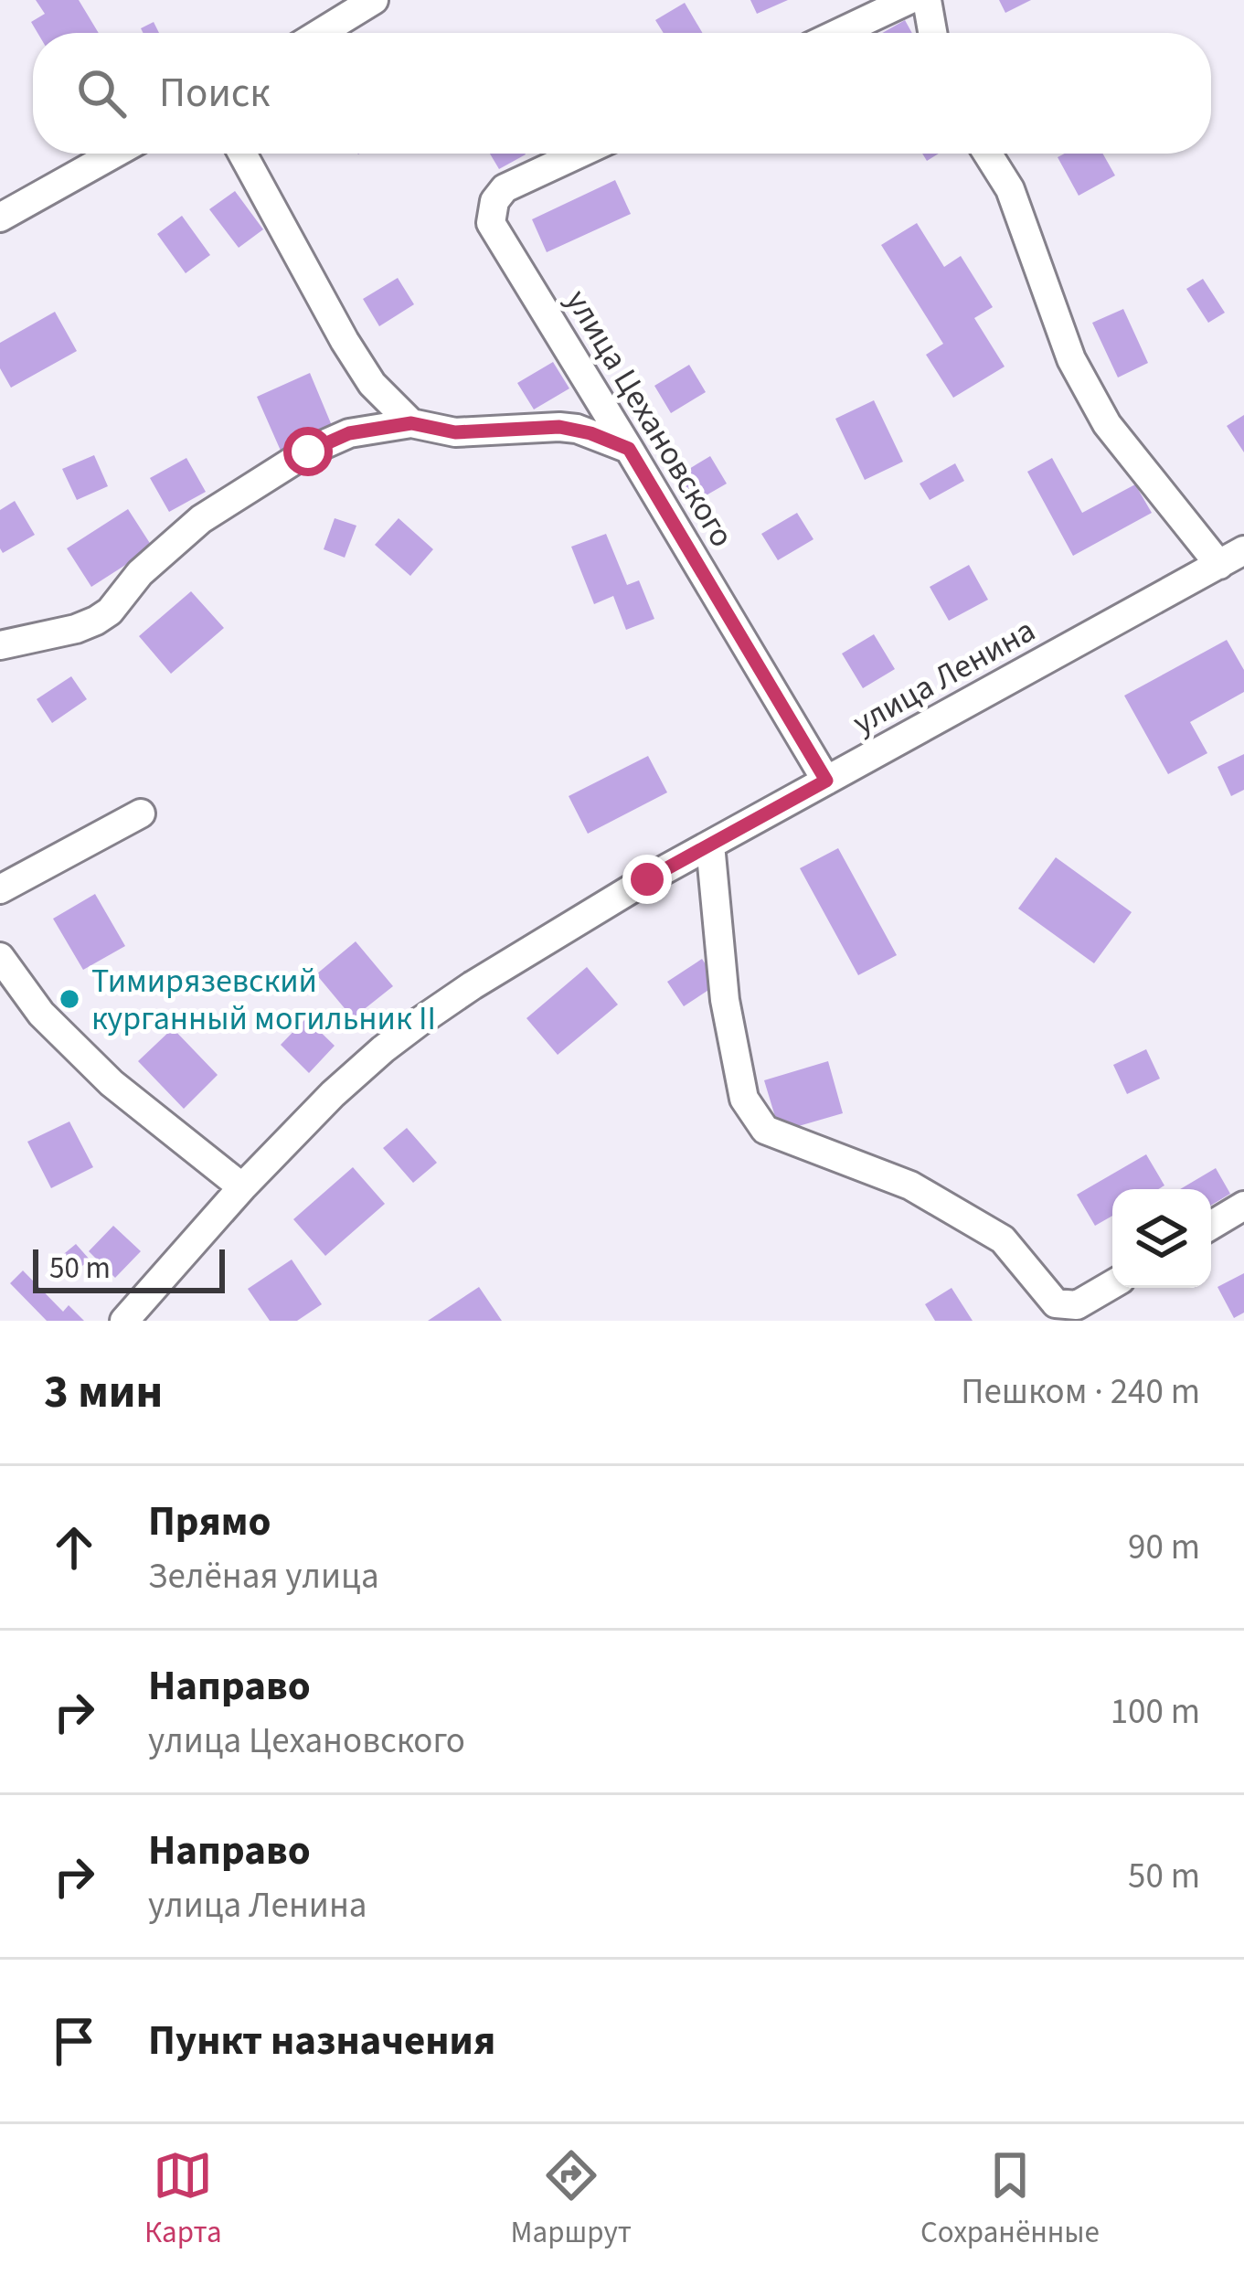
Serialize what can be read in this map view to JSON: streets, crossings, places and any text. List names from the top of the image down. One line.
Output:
{"streets":{"street":["улица Цехановского","улица Ленина"]},"crossings":[["улица Цехановского","улица Ленина"]],"places":["Тимирязевский курганный могильник II"],"scale_bar":"50 m","page":{"search":"Поиск","scale":"50 m","heading":["3 мин","Пешком · 240 m"],"list":[["Прямо","Зелёная улица","90 m"],["Направо","улица Цехановского","100 m"],["Направо","улица Ленина","50 m"],"Пункт назначения"],"nav":["Карта","Маршрут","Сохранённые"]}}
